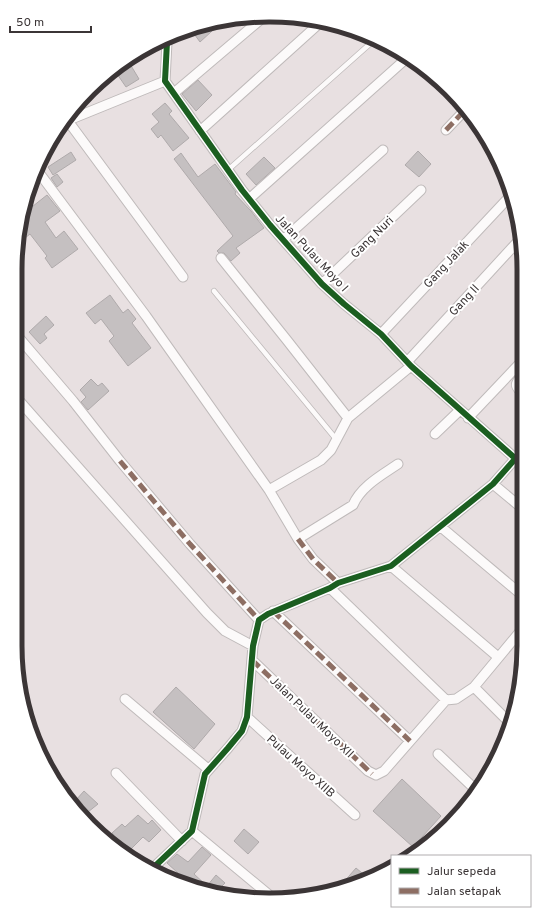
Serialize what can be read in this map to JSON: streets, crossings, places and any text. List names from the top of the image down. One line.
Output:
{"streets":{"street":["Gang Nuri","Jalan Pulau Moyo I","Gang Jalak","Gang II","Jalan Pulau Moyo XII","Pulau Moyo XIIB"]},"crossings":[["Gang Nuri","Jalan Pulau Moyo I"],["Jalan Pulau Moyo I","Gang Jalak"],["Jalan Pulau Moyo I","Gang II"]],"legend":["Jalur sepeda","Jalan setapak"],"scale_bar":"50 m"}
